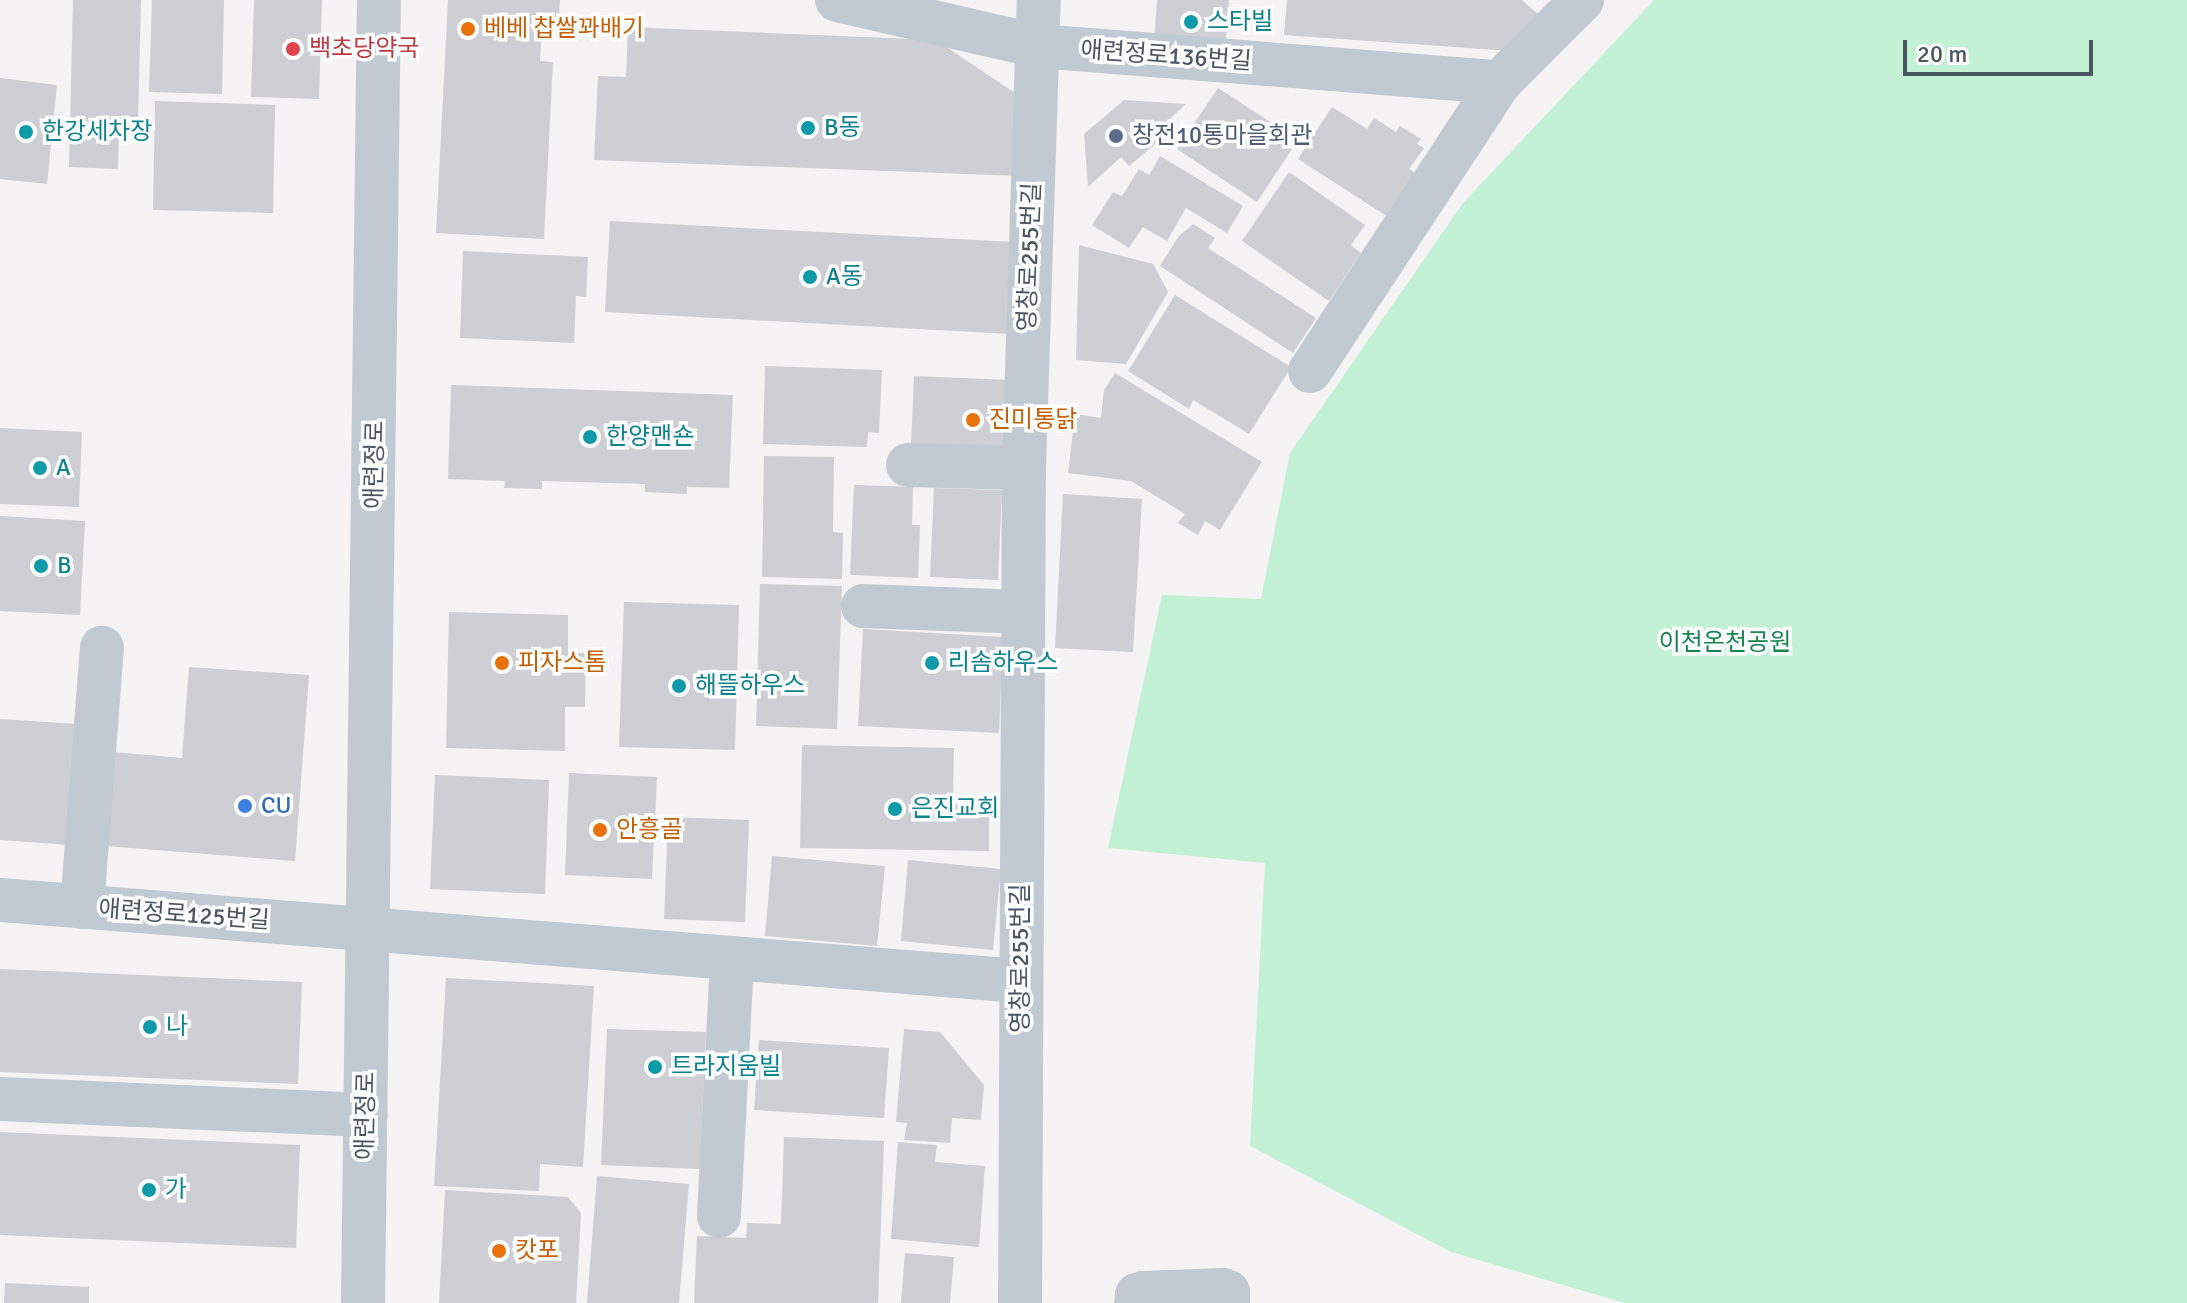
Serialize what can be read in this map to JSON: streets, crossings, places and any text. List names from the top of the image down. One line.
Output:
{"streets":{"street":["애련정로136번길","영창로255번길","애련정로","애련정로125번길"]},"crossings":[["애련정로136번길","영창로255번길"],["애련정로","애련정로125번길"]],"parks":["이천온천공원"],"places":["스타빌","베베 찹쌀꽈배기","백초당약국","B동","한강세차장","창전10통마을회관","A동","진미통닭","한양맨숀","A","B","피자스톰","리솜하우스","해뜰하우스","CU","은진교회","안흥골","나","트라지움빌","가","캇포"],"scale_bar":"20 m"}
